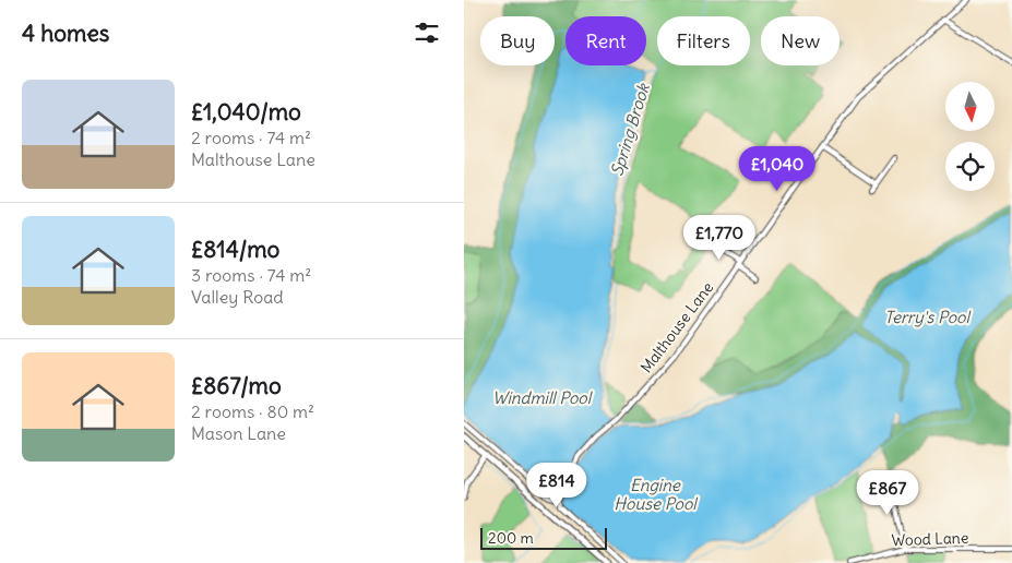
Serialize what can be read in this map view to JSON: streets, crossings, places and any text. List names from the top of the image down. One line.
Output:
{"streets":{"street":["Malthouse Lane","Wood Lane"]},"water":["Spring Brook","Terry's Pool","Windmill Pool","Engine House Pool"],"scale_bar":"200 m","north":"bottom","page":{"heading":"4 homes","chip":["Buy","Rent","Filters","New"],"list":[{"name":"£1,040/mo","note":"2 rooms · 74 m² · Malthouse Lane"},{"name":"£814/mo","note":"3 rooms · 74 m² · Valley Road"},{"name":"£867/mo","note":"2 rooms · 80 m² · Mason Lane"}],"price":["£1,040","£1,770","£814","£867"],"scale":"200 m"}}
